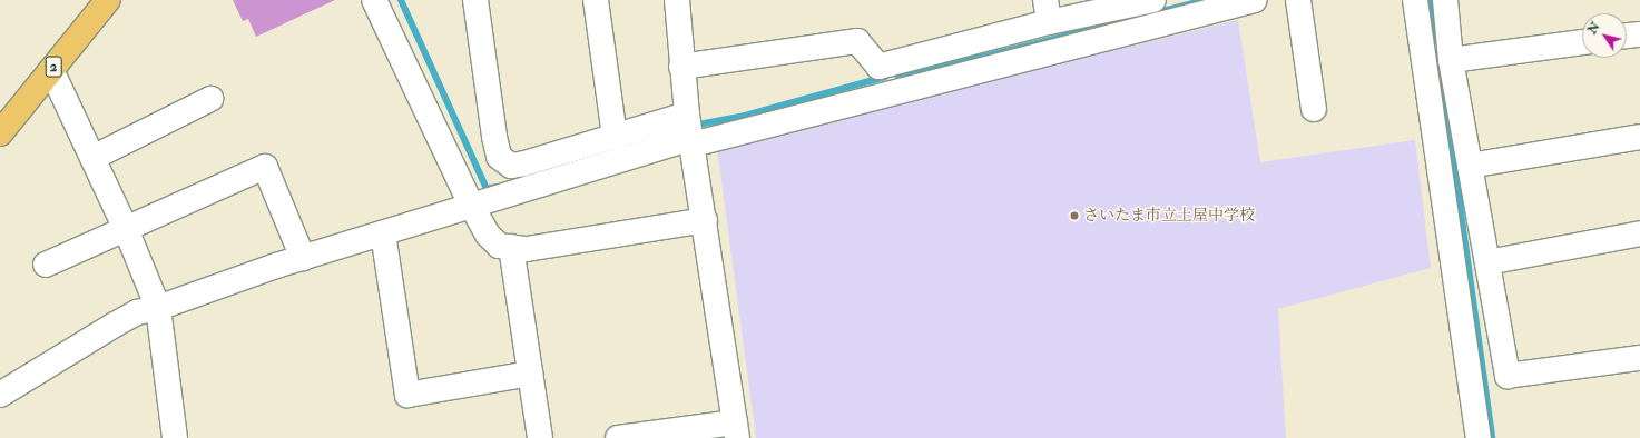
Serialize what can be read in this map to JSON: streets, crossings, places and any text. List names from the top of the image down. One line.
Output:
{"streets":{"main road":["2"]},"places":["さいたま市立土屋中学校"],"north":"top left"}
